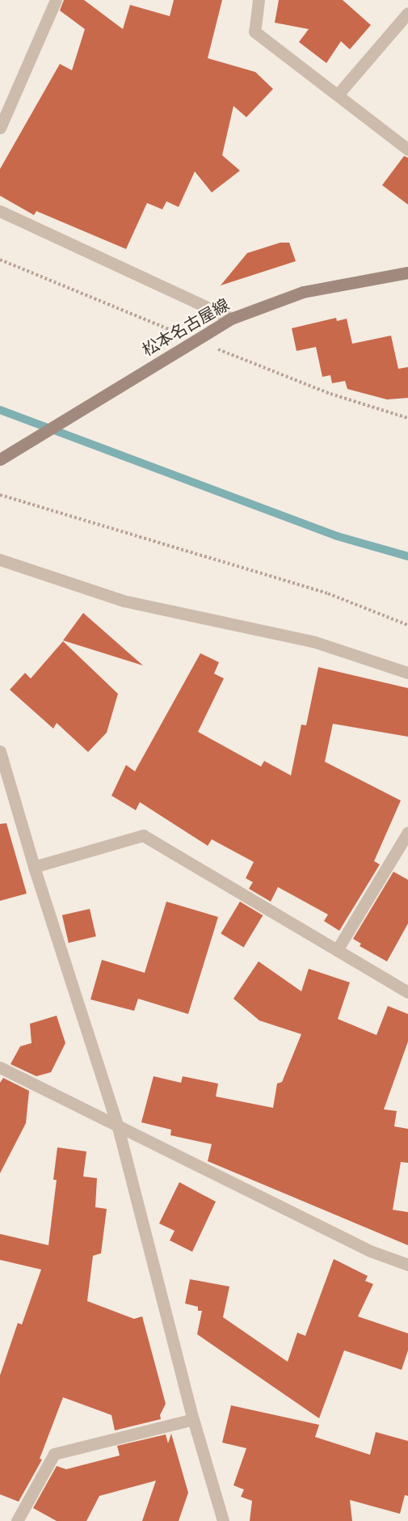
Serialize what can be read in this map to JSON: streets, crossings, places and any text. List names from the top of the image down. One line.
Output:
{"streets":{"main road":["松本名古屋線"]}}
